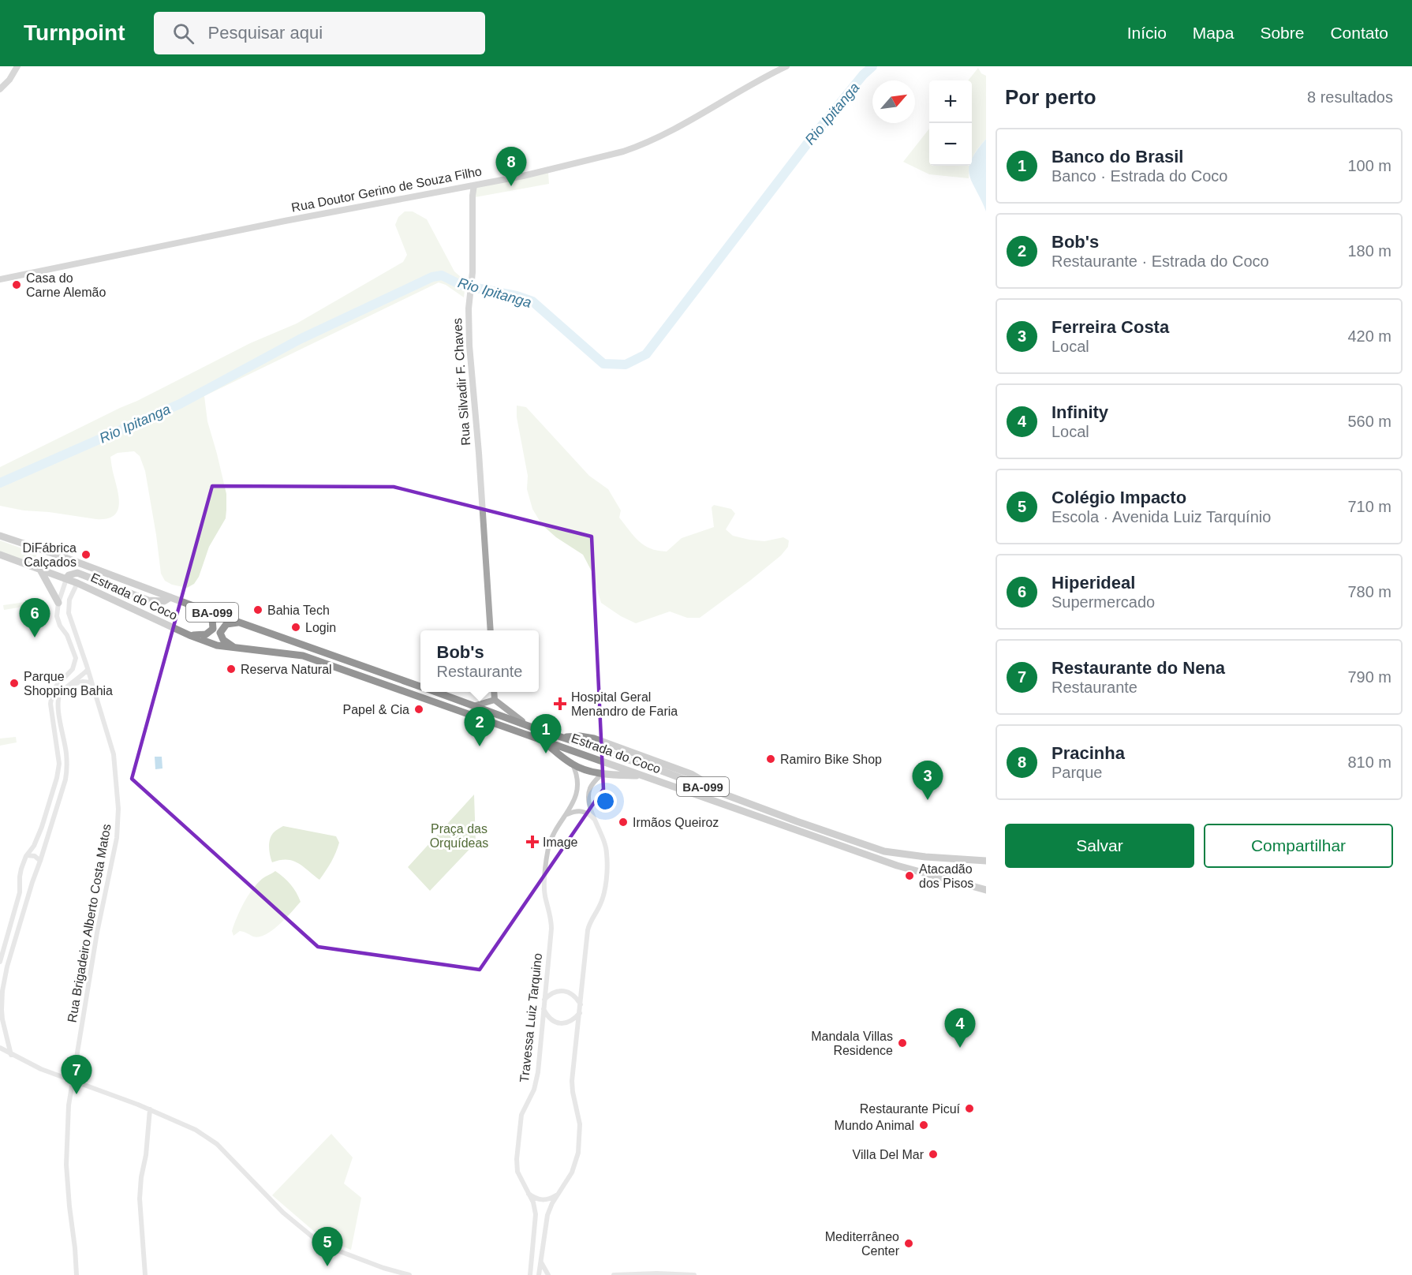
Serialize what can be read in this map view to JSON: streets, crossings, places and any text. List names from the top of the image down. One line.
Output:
{"streets":{"highway":["Estrada do Coco","BA-099"],"main road":["Rua Doutor Gerino de Souza Filho","Rua Silvadir F. Chaves"],"street":["Rua Brigadeiro Alberto Costa Matos","Travessa Luiz Tarquino"]},"crossings":[["Rua Doutor Gerino de Souza Filho","Rua Silvadir F. Chaves"]],"water":["Rio Ipitanga"],"parks":["Praça das Orquídeas"],"places":{"other":["Casa do Carne Alemão","DiFábrica Calçados","Bahia Tech","Login","Reserva Natural","Parque Shopping Bahia","Papel & Cia","Ramiro Bike Shop","Irmãos Queiroz","Atacadão dos Pisos","Mandala Villas Residence","Restaurante Picuí","Mundo Animal","Villa Del Mar","Mediterrâneo Center"],"health":["Hospital Geral Menandro de Faria","Image"]},"north":"top right","page":{"header":"Turnpoint","search":"Pesquisar aqui","nav":["Início","Mapa","Sobre","Contato"],"heading":["Por perto","8 resultados"],"map_buttons":["+","−"],"list":[{"mark":"1","name":"Banco do Brasil","note":"Banco · Estrada do Coco","value":"100 m"},{"mark":"2","name":"Bob's","note":"Restaurante · Estrada do Coco","value":"180 m"},{"mark":"3","name":"Ferreira Costa","note":"Local","value":"420 m"},{"mark":"4","name":"Infinity","note":"Local","value":"560 m"},{"mark":"5","name":"Colégio Impacto","note":"Escola · Avenida Luiz Tarquínio","value":"710 m"},{"mark":"6","name":"Hiperideal","note":"Supermercado","value":"780 m"},{"mark":"7","name":"Restaurante do Nena","note":"Restaurante","value":"790 m"},{"mark":"8","name":"Pracinha","note":"Parque","value":"810 m"}],"pins":["8","6","2","1","3","4","7","5"],"popup":["Bob's","Restaurante"],"buttons":["Salvar","Compartilhar"]}}
